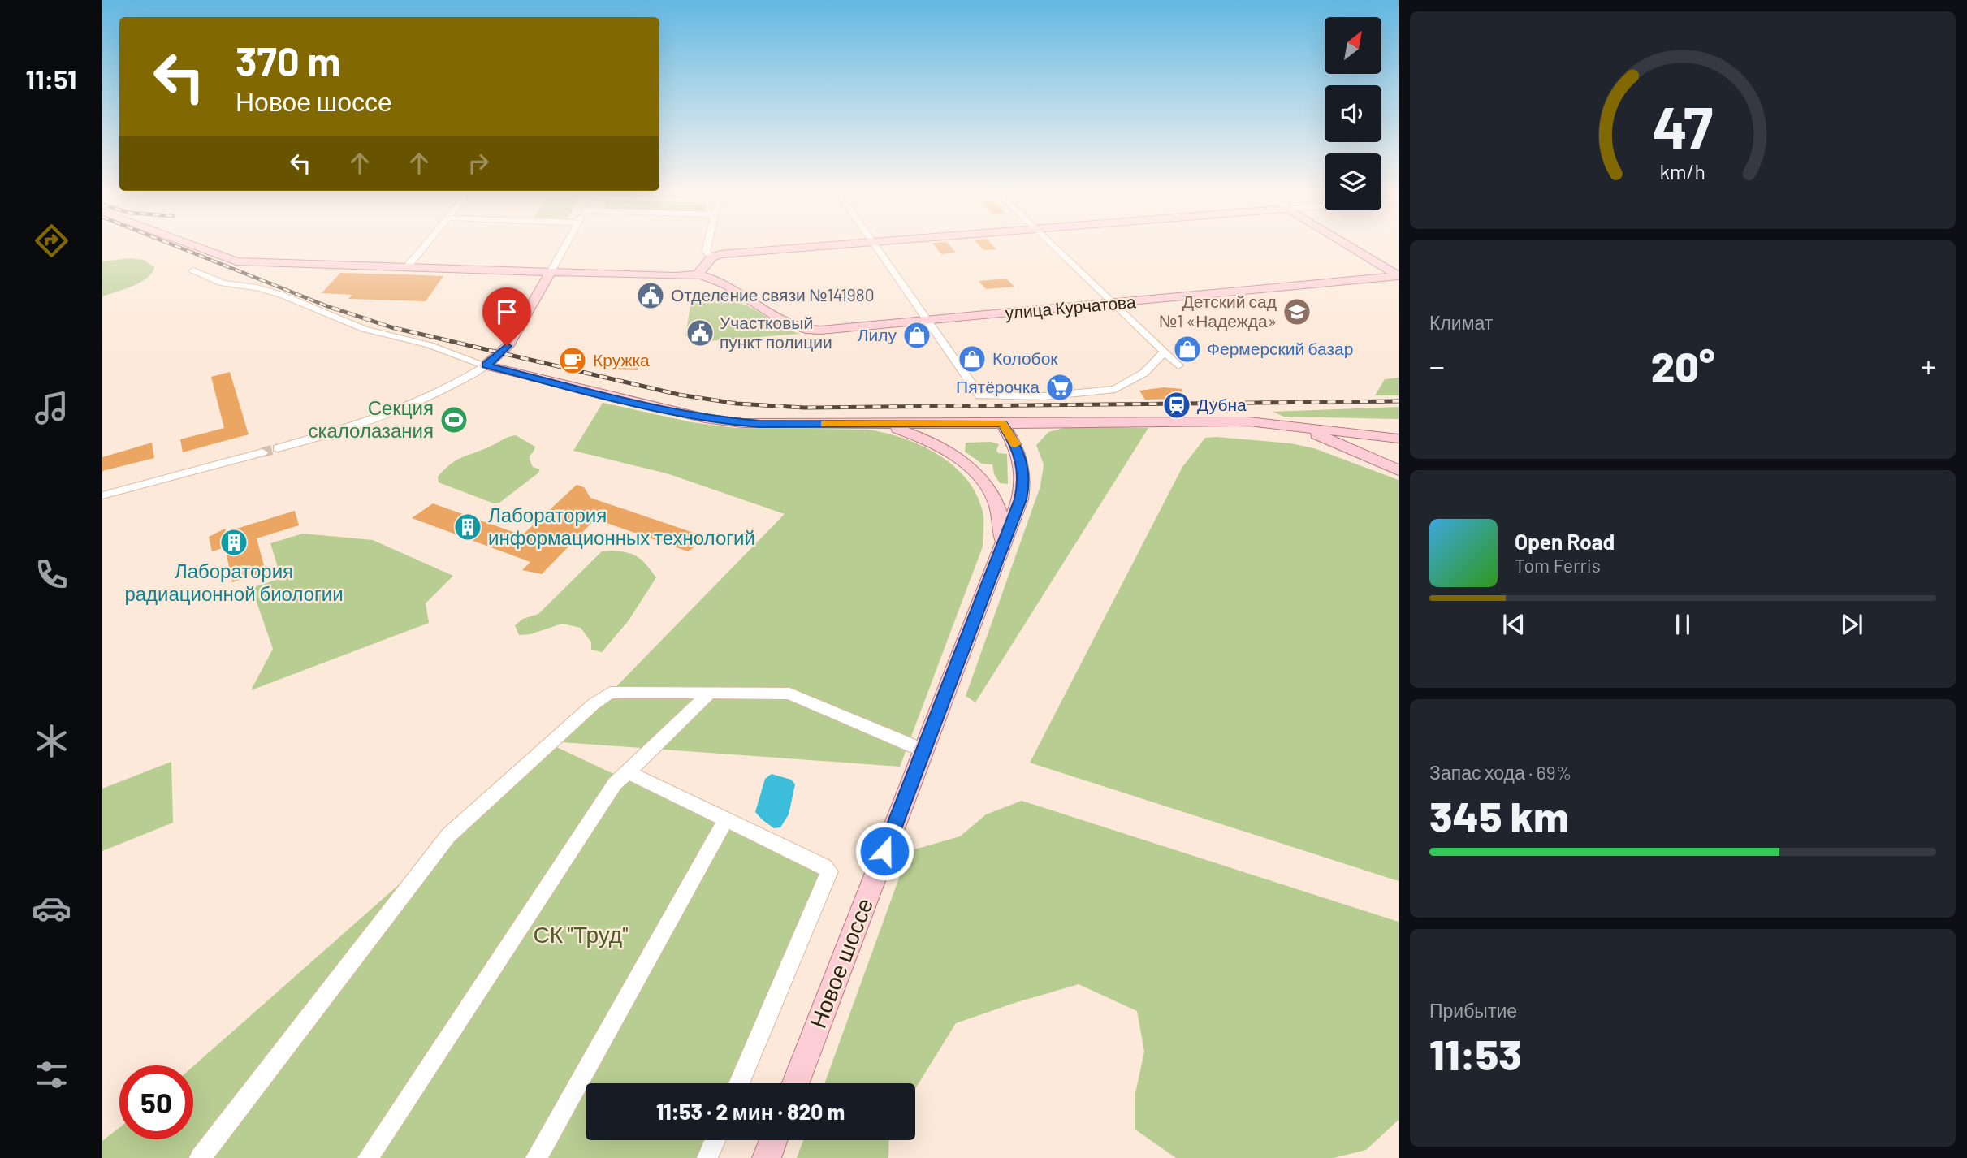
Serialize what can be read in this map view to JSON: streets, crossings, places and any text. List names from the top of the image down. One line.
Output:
{"streets":{"main road":["улица Курчатова","Новое шоссе"]},"parks":["СК \"Труд\""],"places":{"public building":["Отделение связи №141980","Участковый пункт полиции"],"school or university":["Детский сад №1 «Надежда»"],"shop":["Лилу","Фермерский базар","Колобок"],"cafe":["Кружка"],"supermarket":["Пятёрочка"],"station":["Дубна"],"sports":["Секция скалолазания"],"building":["Лаборатория информационных технологий","Лаборатория радиационной биологии"]},"north":"top right","page":{"tabs":"11:51","turn":["370 m","Новое шоссе"],"tile":["Климат",["Запас хода · 69%","345 km"],["Прибытие","11:53"]],"heat":["−","20°","+"],"song":["Open Road","Tom Ferris"],"limit":"50","trip":"11:53 · 2 мин · 820 m","gauge":["47","km/h"]}}
